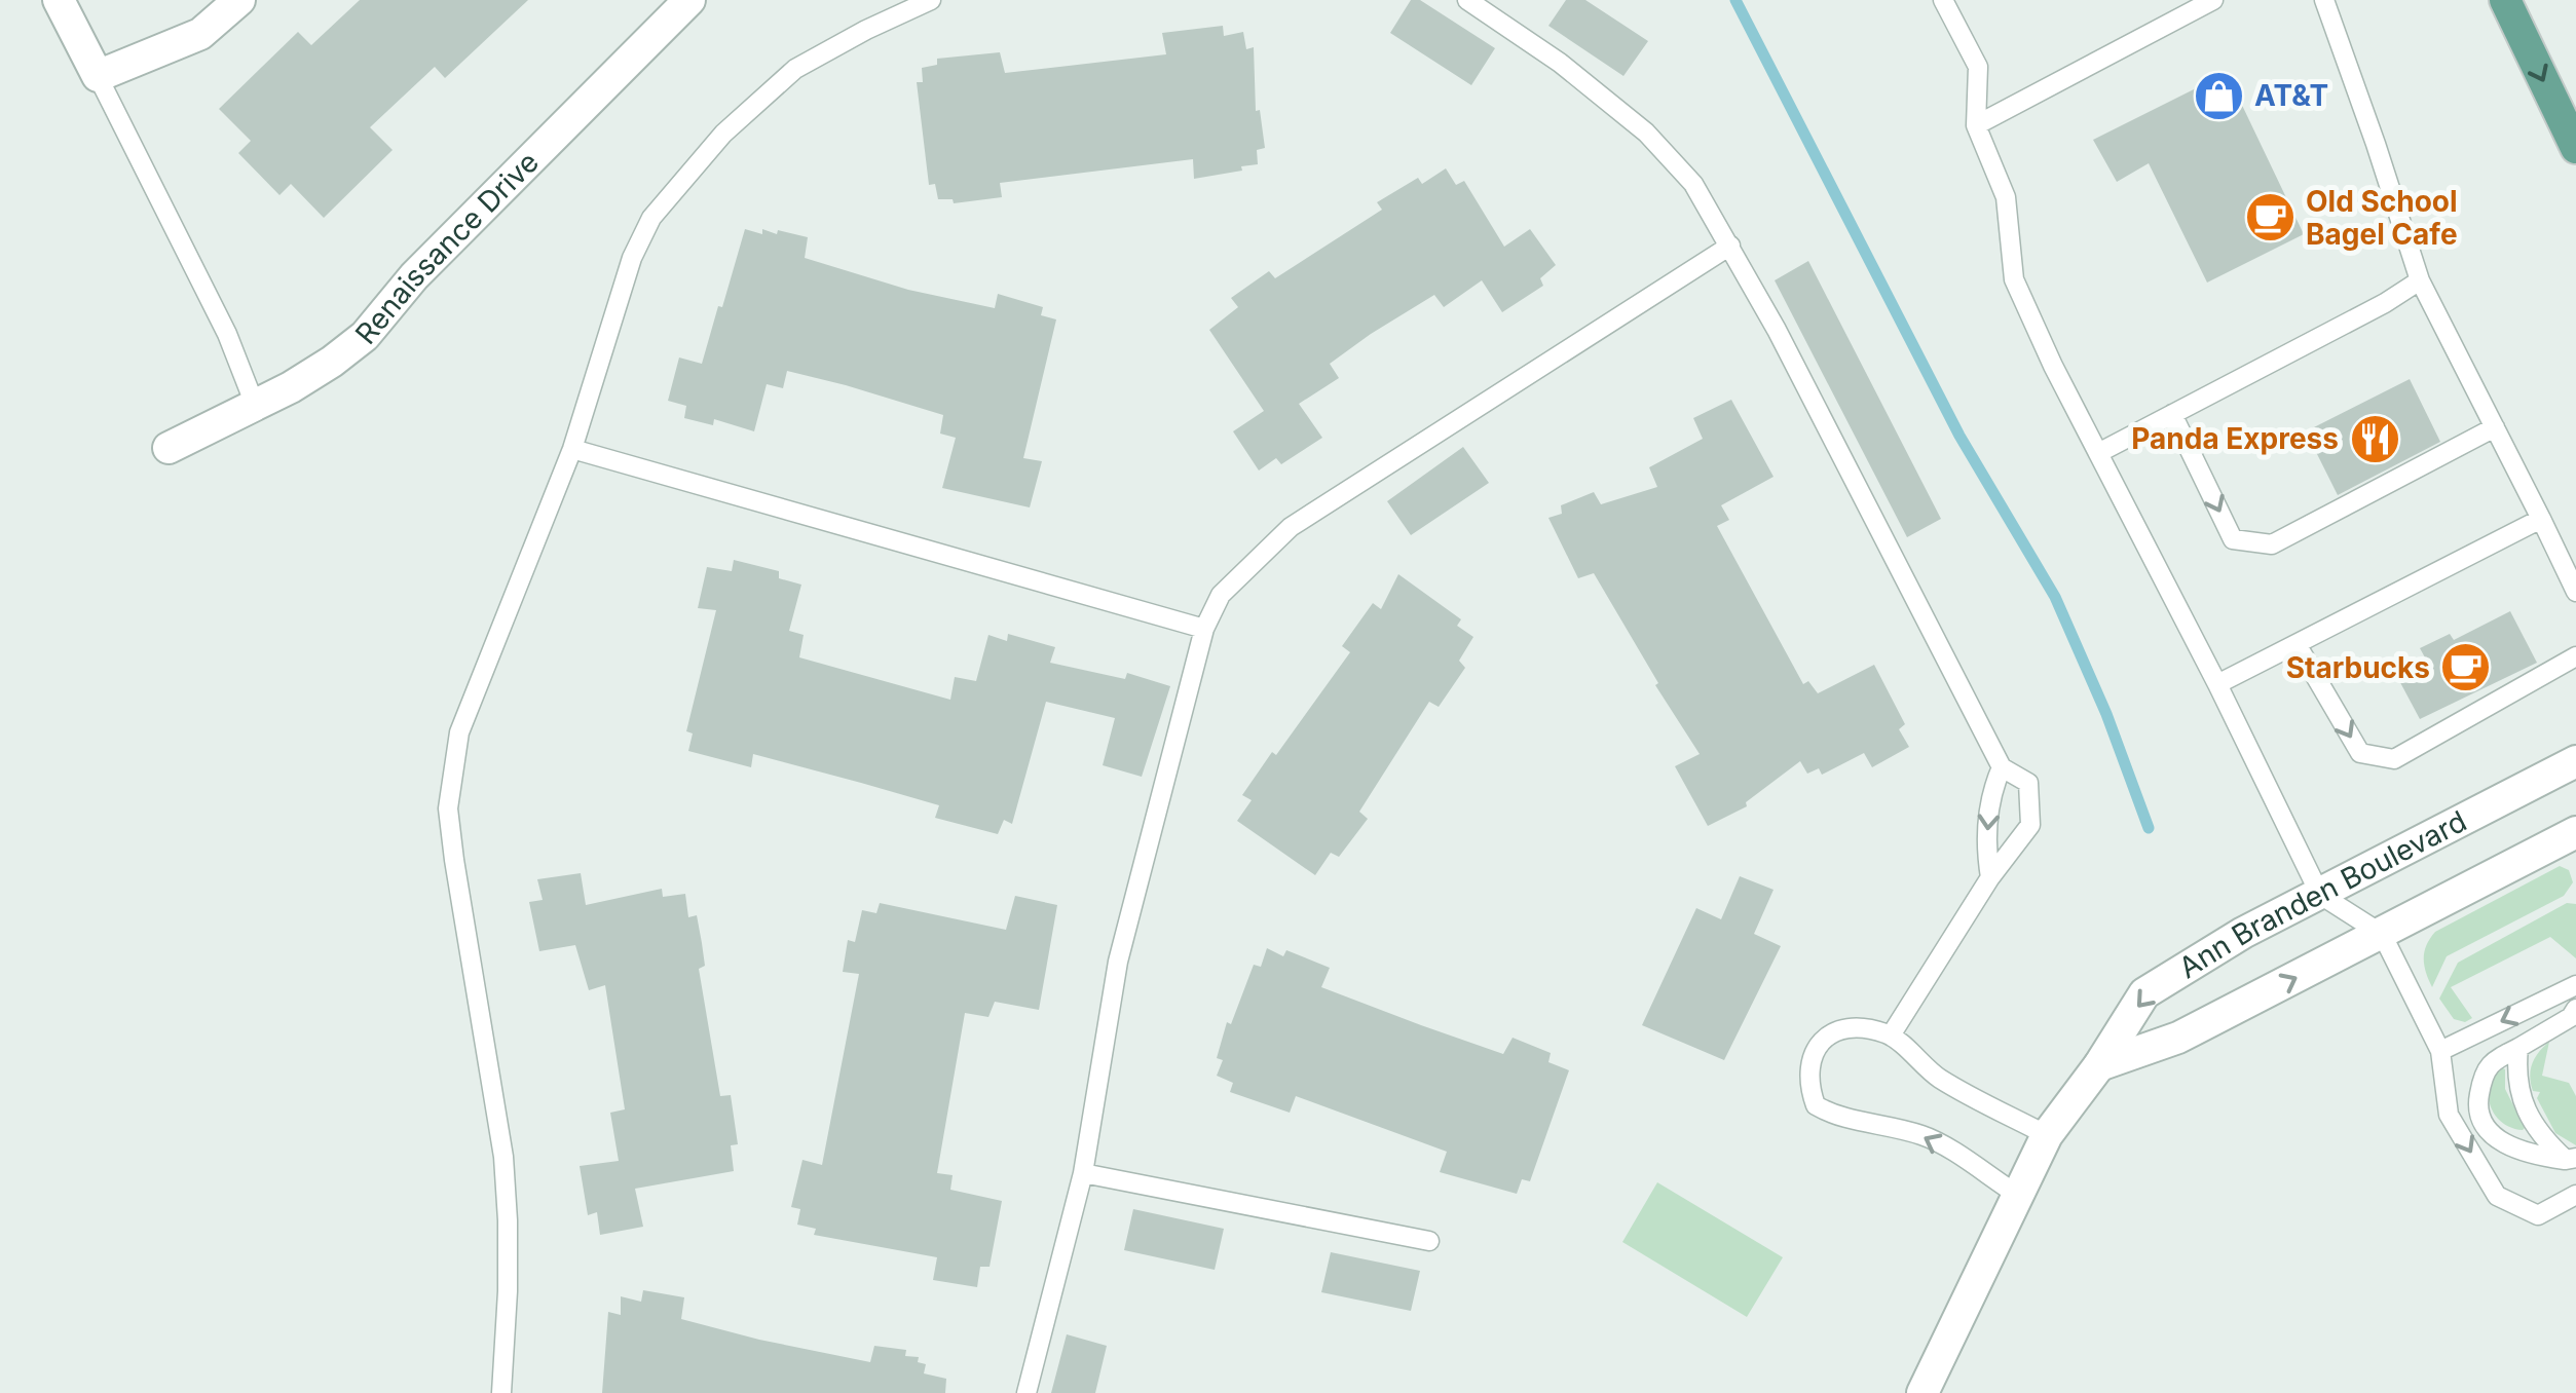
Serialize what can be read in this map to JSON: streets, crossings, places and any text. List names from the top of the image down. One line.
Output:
{"streets":{"street":["Renaissance Drive","Ann Branden Boulevard"]},"places":{"shop":["AT&T"],"cafe":["Old School Bagel Cafe","Starbucks"],"restaurant":["Panda Express"]}}
